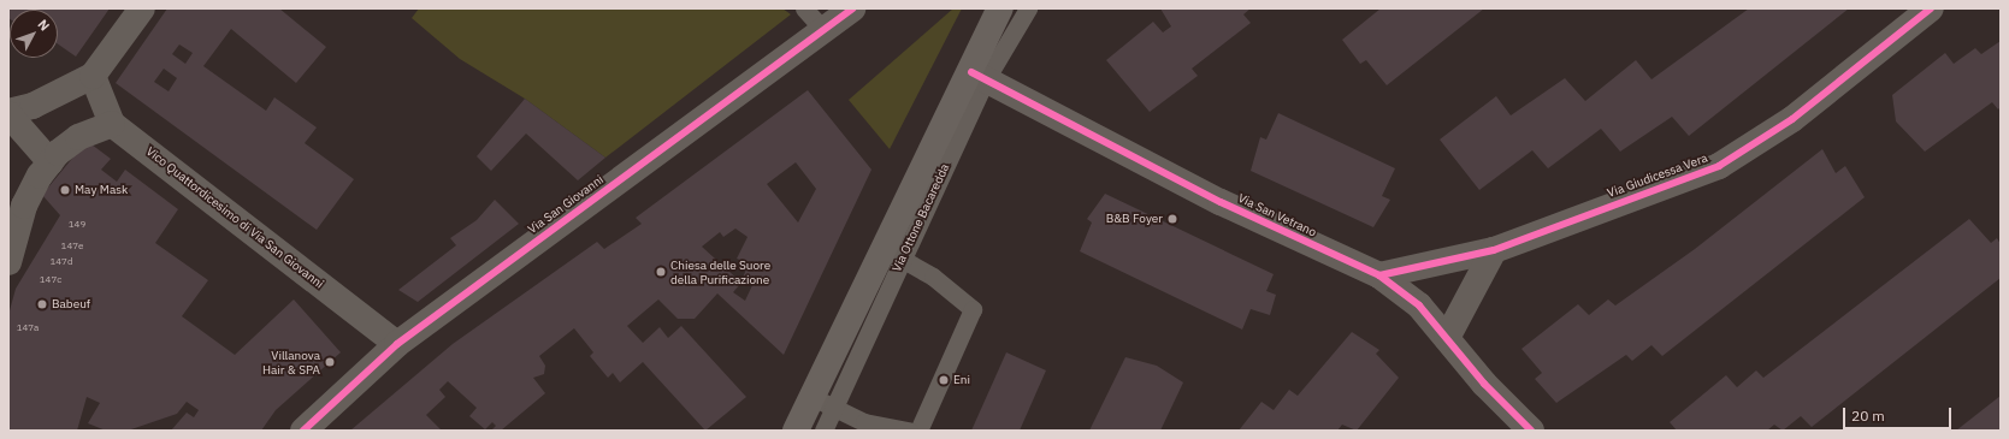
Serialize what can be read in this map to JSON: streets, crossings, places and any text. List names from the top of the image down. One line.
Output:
{"streets":{"street":["Via Giudicessa Vera","Via San Giovanni","Via San Vetrano","Vico Quattordicesimo di Via San Giovanni","Via Ottone Bacaredda"]},"crossings":[["Via Giudicessa Vera","Via San Vetrano"],["Via San Giovanni","Vico Quattordicesimo di Via San Giovanni"],["Via San Vetrano","Via Ottone Bacaredda"]],"places":["May Mask","B&B Foyer","Chiesa delle Suore della Purificazione","Babeuf","Villanova Hair & SPA","Eni"],"house_numbers":["149","147e","147d","147c","147a"],"scale_bar":"20 m","north":"top right"}
